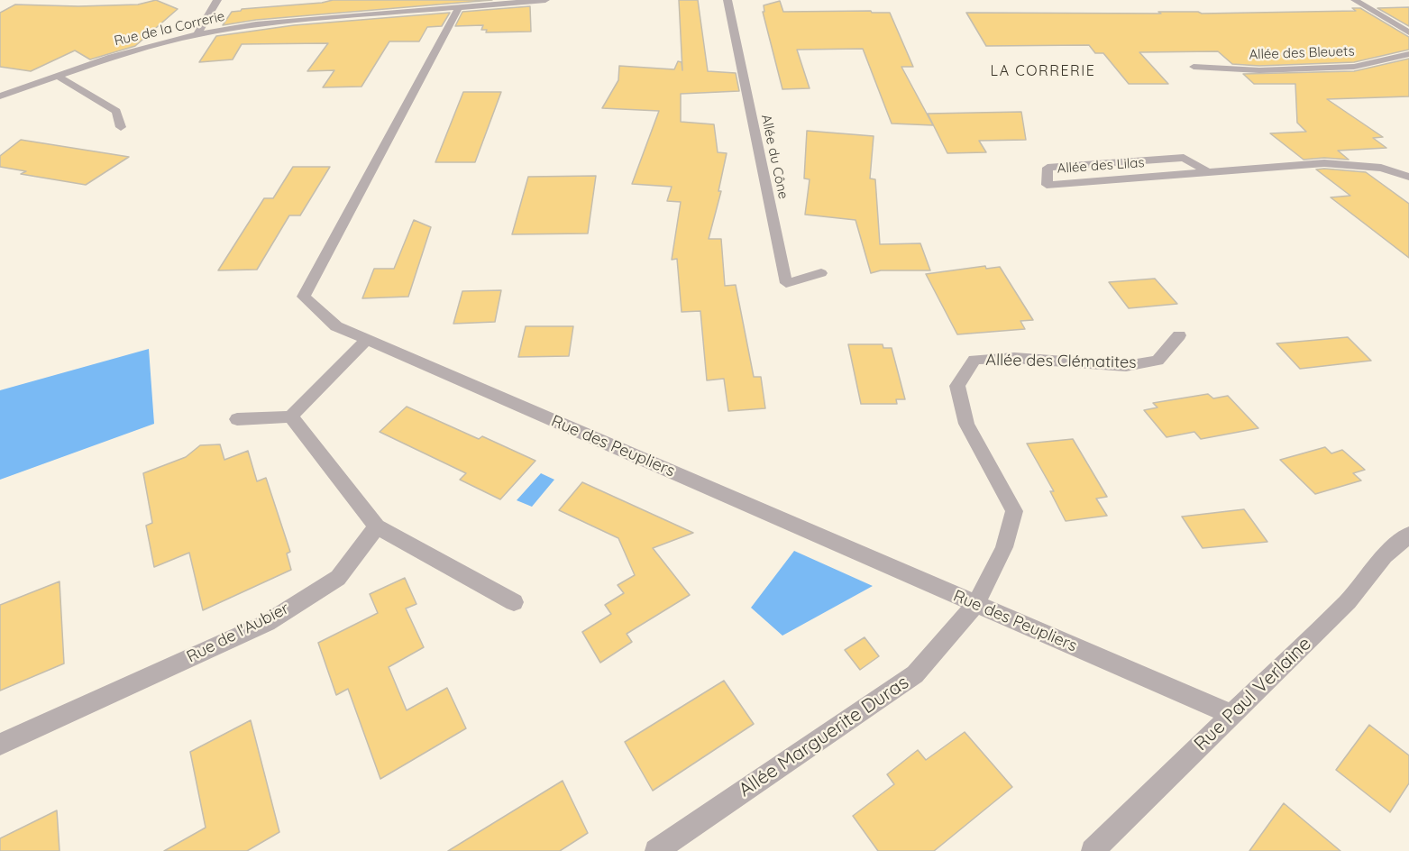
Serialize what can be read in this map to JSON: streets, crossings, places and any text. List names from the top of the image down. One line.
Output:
{"streets":{"street":["Rue de la Correrie","Allée des Bleuets","Allée du Cône","Allée des Lilas","Allée des Clématites","Rue des Peupliers","Rue de l'Aubier","Rue Paul Verlaine","Allée Marguerite Duras"]},"crossings":[["Rue de la Correrie","Rue des Peupliers"],["Allée des Clématites","Rue des Peupliers"],["Allée des Clématites","Allée Marguerite Duras"],["Rue des Peupliers","Rue Paul Verlaine"],["Rue des Peupliers","Allée Marguerite Duras"]],"districts":["LA CORRERIE"]}
